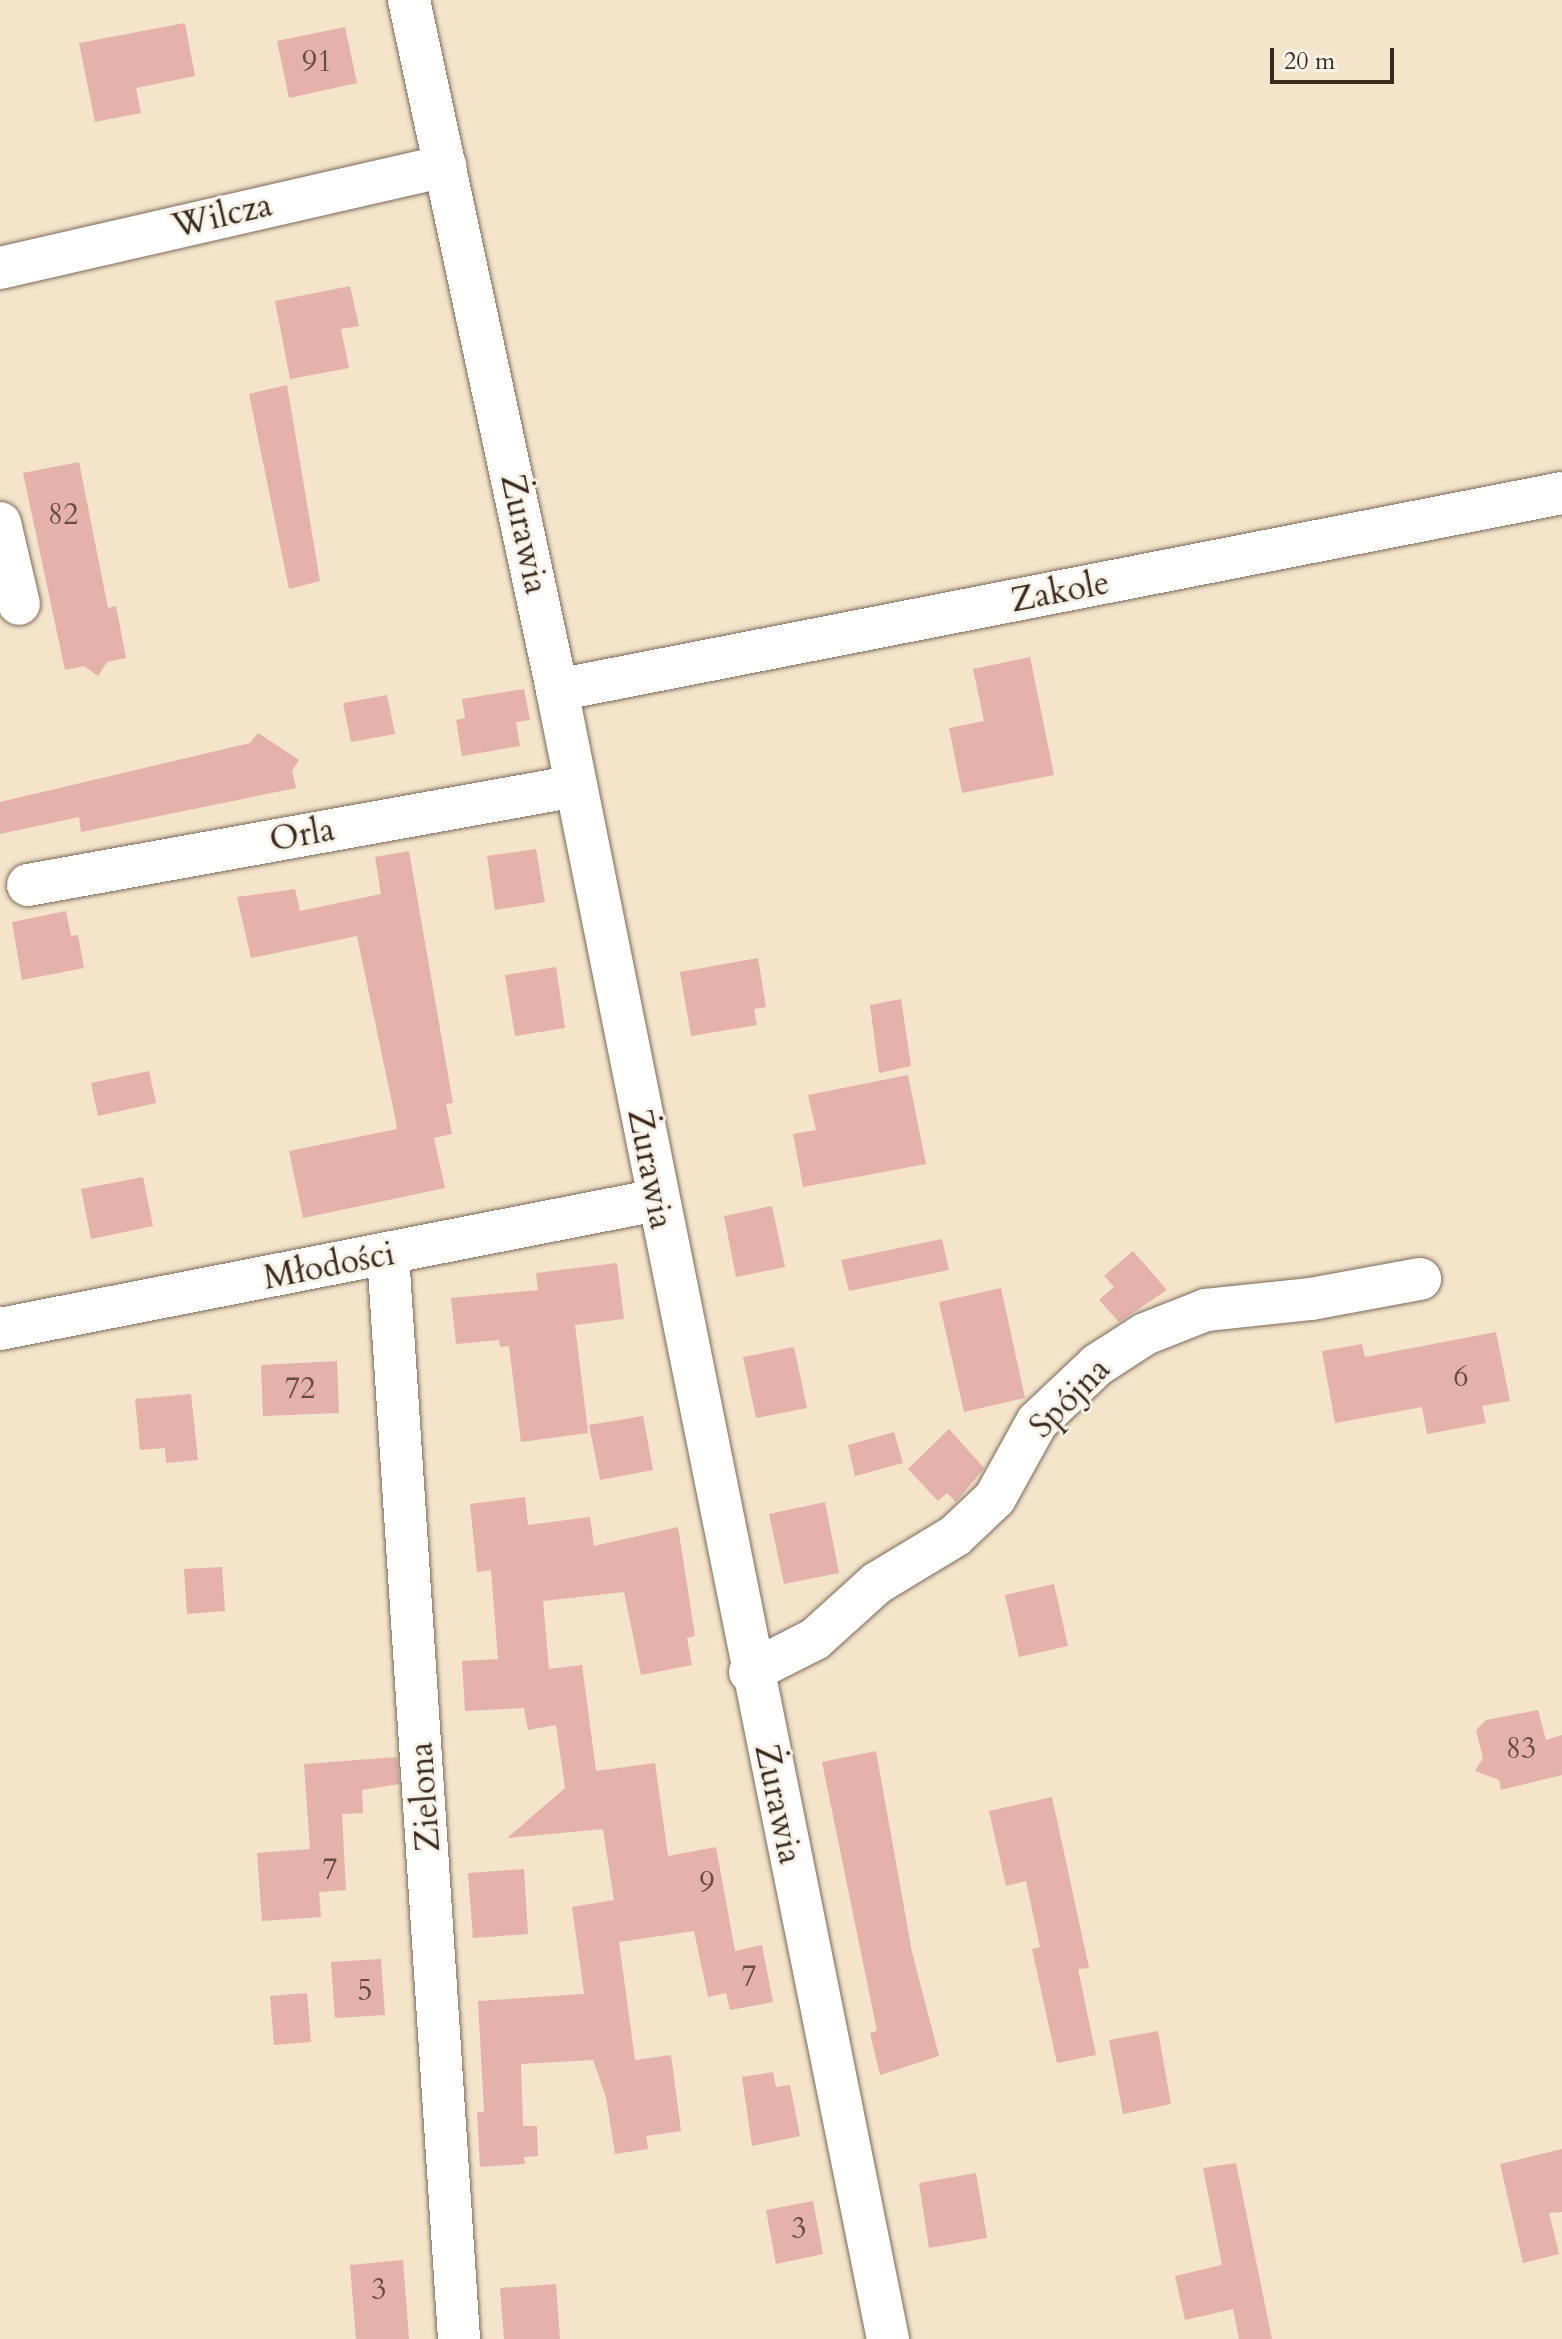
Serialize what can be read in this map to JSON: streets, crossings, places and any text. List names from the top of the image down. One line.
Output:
{"streets":{"street":["Wilcza","Żurawia","Zakole","Orla","Młodości","Spójna","Zielona"]},"crossings":[["Wilcza","Żurawia"],["Żurawia","Zakole"],["Żurawia","Orla"],["Żurawia","Młodości"],["Żurawia","Spójna"],["Młodości","Zielona"]],"house_numbers":["91","82","6","72","83","7","9","7","5","3","3"],"scale_bar":"20 m"}
